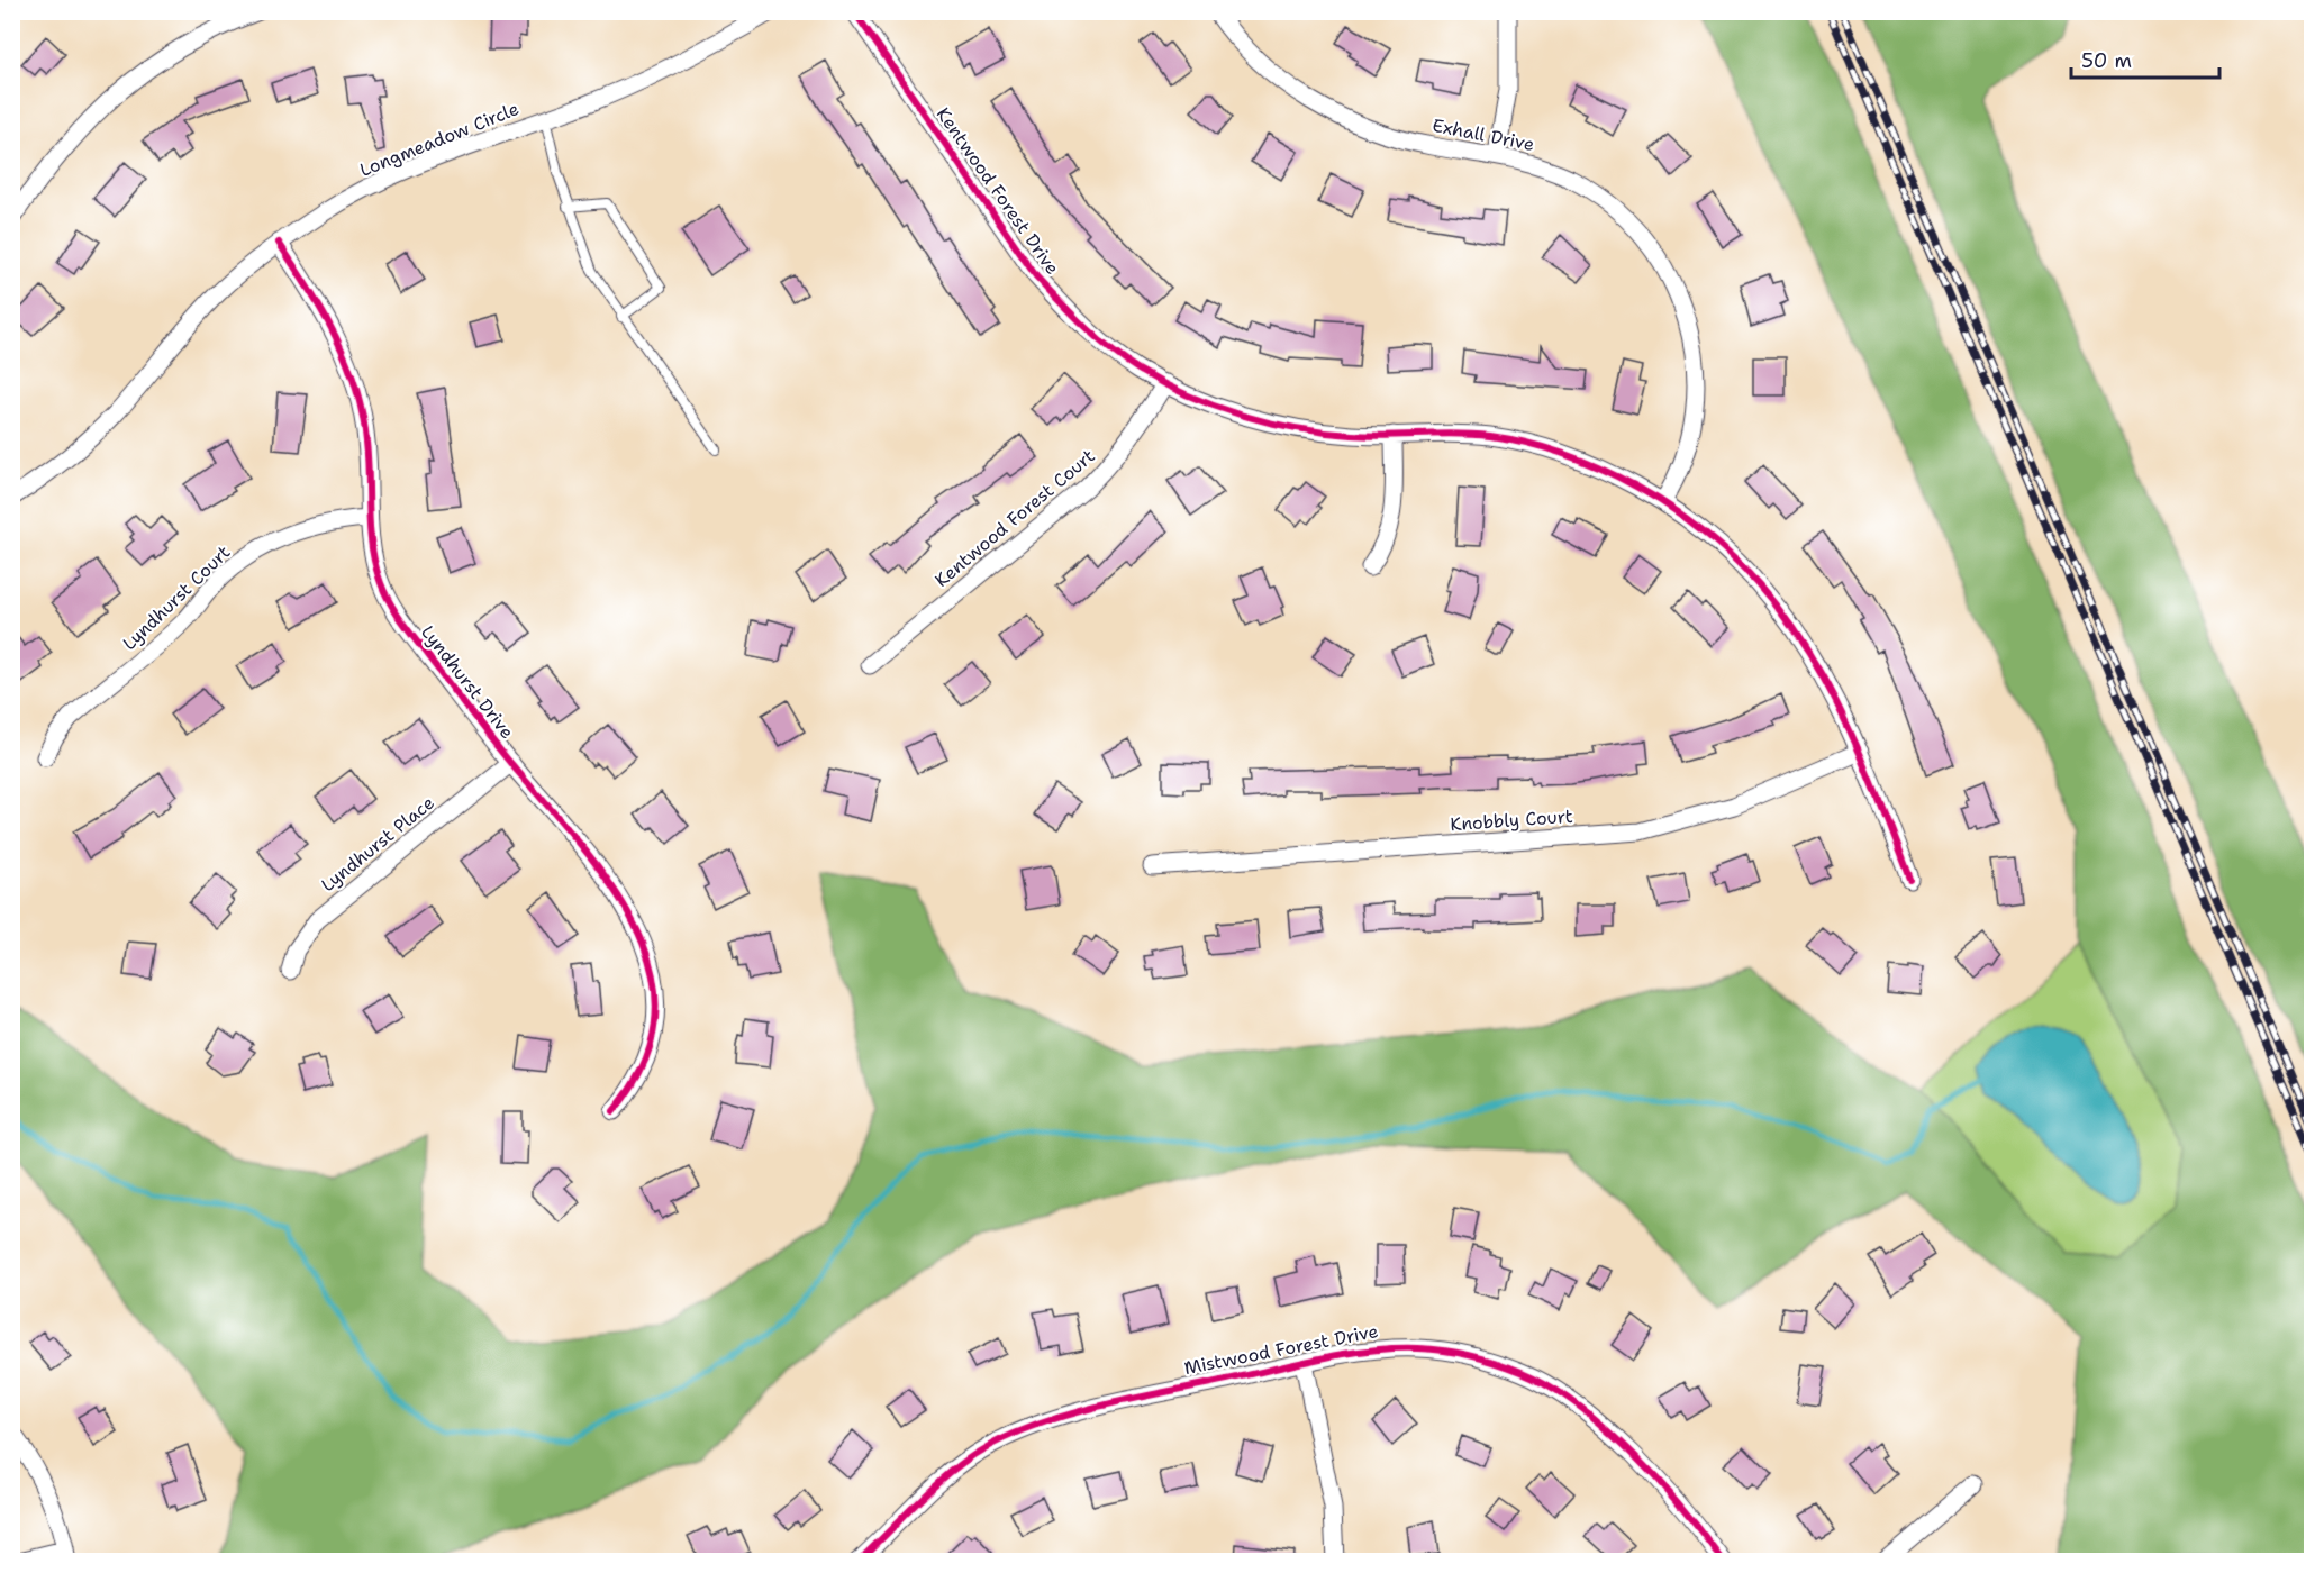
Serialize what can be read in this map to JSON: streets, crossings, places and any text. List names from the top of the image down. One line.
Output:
{"streets":{"street":["Exhall Drive","Longmeadow Circle","Kentwood Forest Drive","Kentwood Forest Court","Lyndhurst Court","Lyndhurst Drive","Knobbly Court","Lyndhurst Place","Mistwood Forest Drive"]},"crossings":[["Exhall Drive","Kentwood Forest Drive"],["Longmeadow Circle","Lyndhurst Drive"],["Kentwood Forest Drive","Kentwood Forest Court"],["Kentwood Forest Drive","Knobbly Court"],["Lyndhurst Court","Lyndhurst Drive"],["Lyndhurst Drive","Lyndhurst Place"]],"scale_bar":"50 m"}
